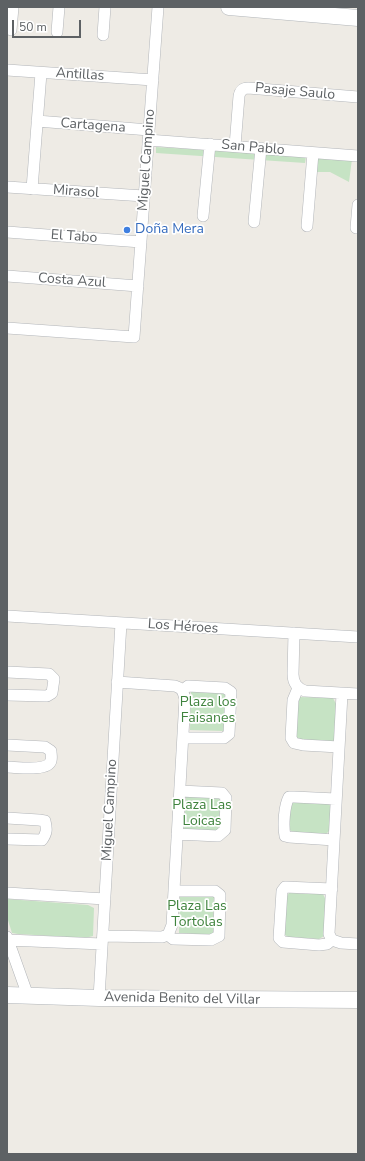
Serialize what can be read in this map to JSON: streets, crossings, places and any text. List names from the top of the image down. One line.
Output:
{"streets":{"street":["Antillas","Pasaje Saulo","Cartagena","San Pablo","Miguel Campino","Mirasol","El Tabo","Costa Azul","Los Héroes","Avenida Benito del Villar"]},"crossings":[["Antillas","Miguel Campino"],["Pasaje Saulo","San Pablo"],["Cartagena","San Pablo"],["Cartagena","Miguel Campino"],["San Pablo","Miguel Campino"],["Miguel Campino","Mirasol"],["Miguel Campino","El Tabo"],["Miguel Campino","Costa Azul"],["Miguel Campino","Los Héroes"],["Miguel Campino","Avenida Benito del Villar"]],"parks":["Plaza los Faisanes","Plaza Las Loicas","Plaza Las Tortolas"],"places":["Doña Mera"],"scale_bar":"50 m"}
